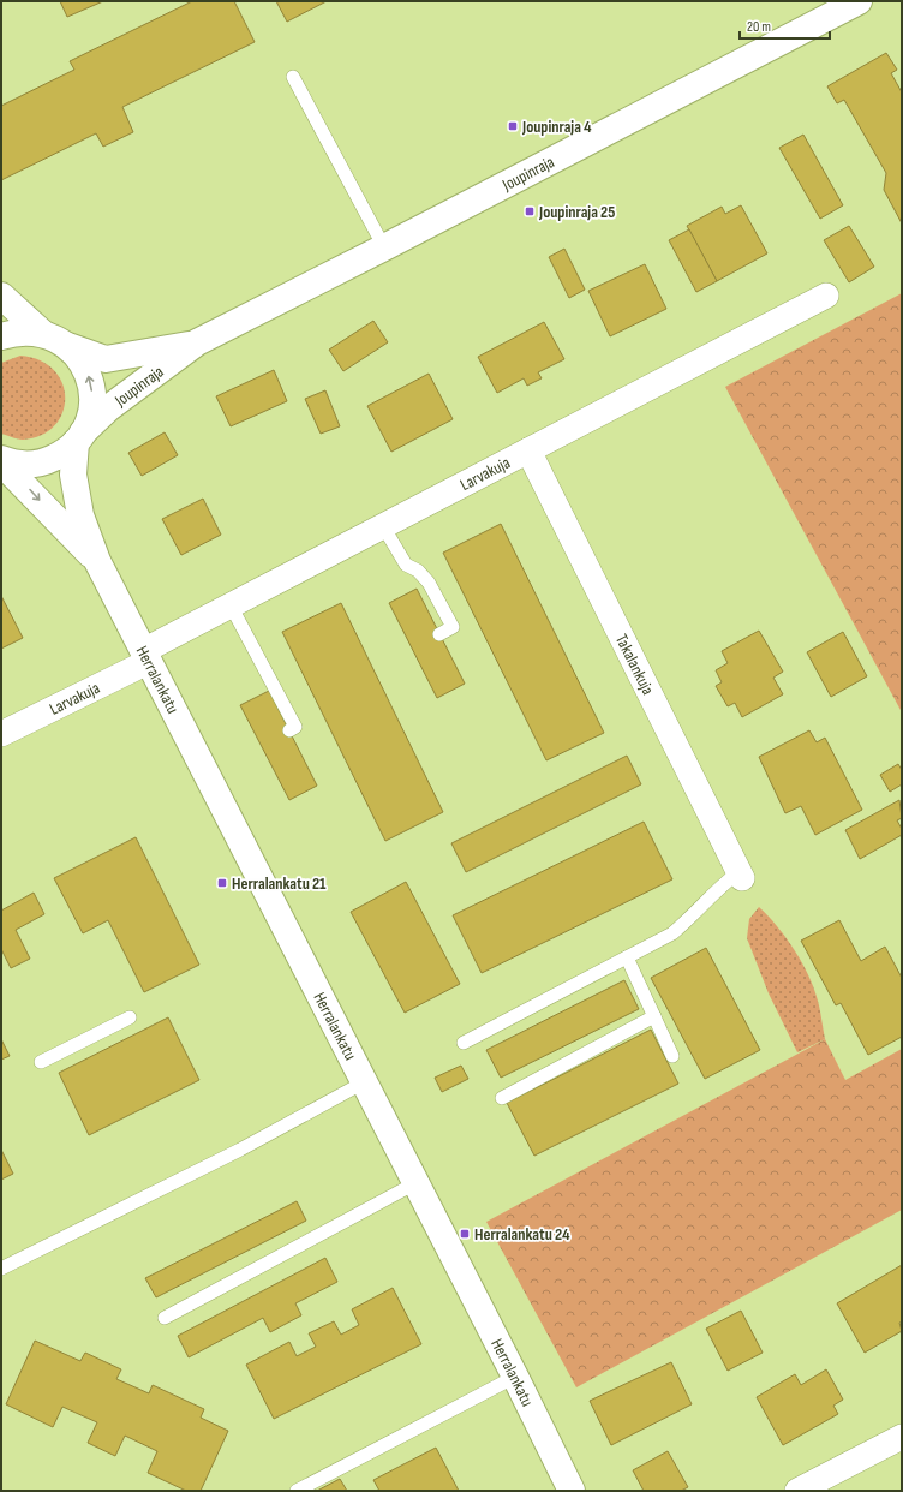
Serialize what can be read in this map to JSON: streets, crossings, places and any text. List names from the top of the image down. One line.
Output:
{"streets":{"street":["Joupinraja","Larvakuja","Takalankuja","Herralankatu"]},"crossings":[["Joupinraja","Herralankatu"],["Larvakuja","Takalankuja"],["Larvakuja","Herralankatu"]],"places":{"transit":["Joupinraja 4","Joupinraja 25","Herralankatu 21","Herralankatu 24"]},"scale_bar":"20 m"}
